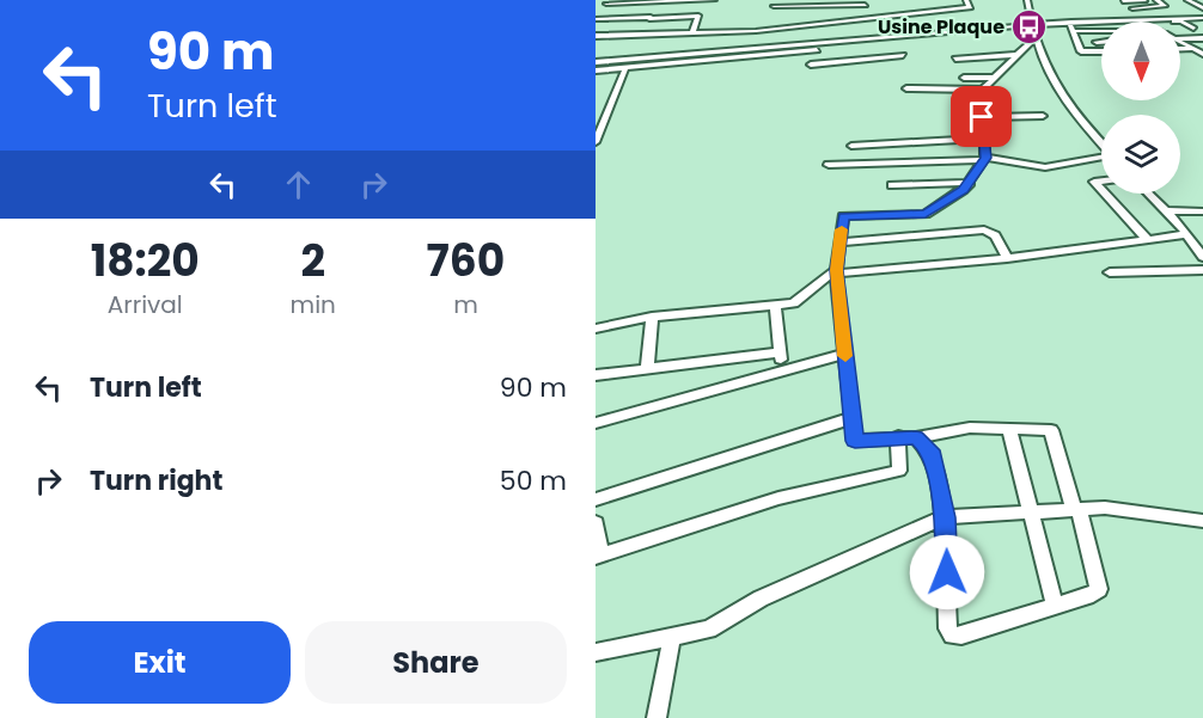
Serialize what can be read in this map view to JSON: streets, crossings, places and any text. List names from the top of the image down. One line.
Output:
{"places":{"bus stop":["Usine Plaque"]},"north":"bottom","page":{"turn":["90 m","Turn left"],"eta":["18:20","Arrival","2","min","760","m"],"list":[{"name":"Turn left","value":"90 m"},{"name":"Turn right","value":"50 m"}],"buttons":["Exit","Share"]}}
